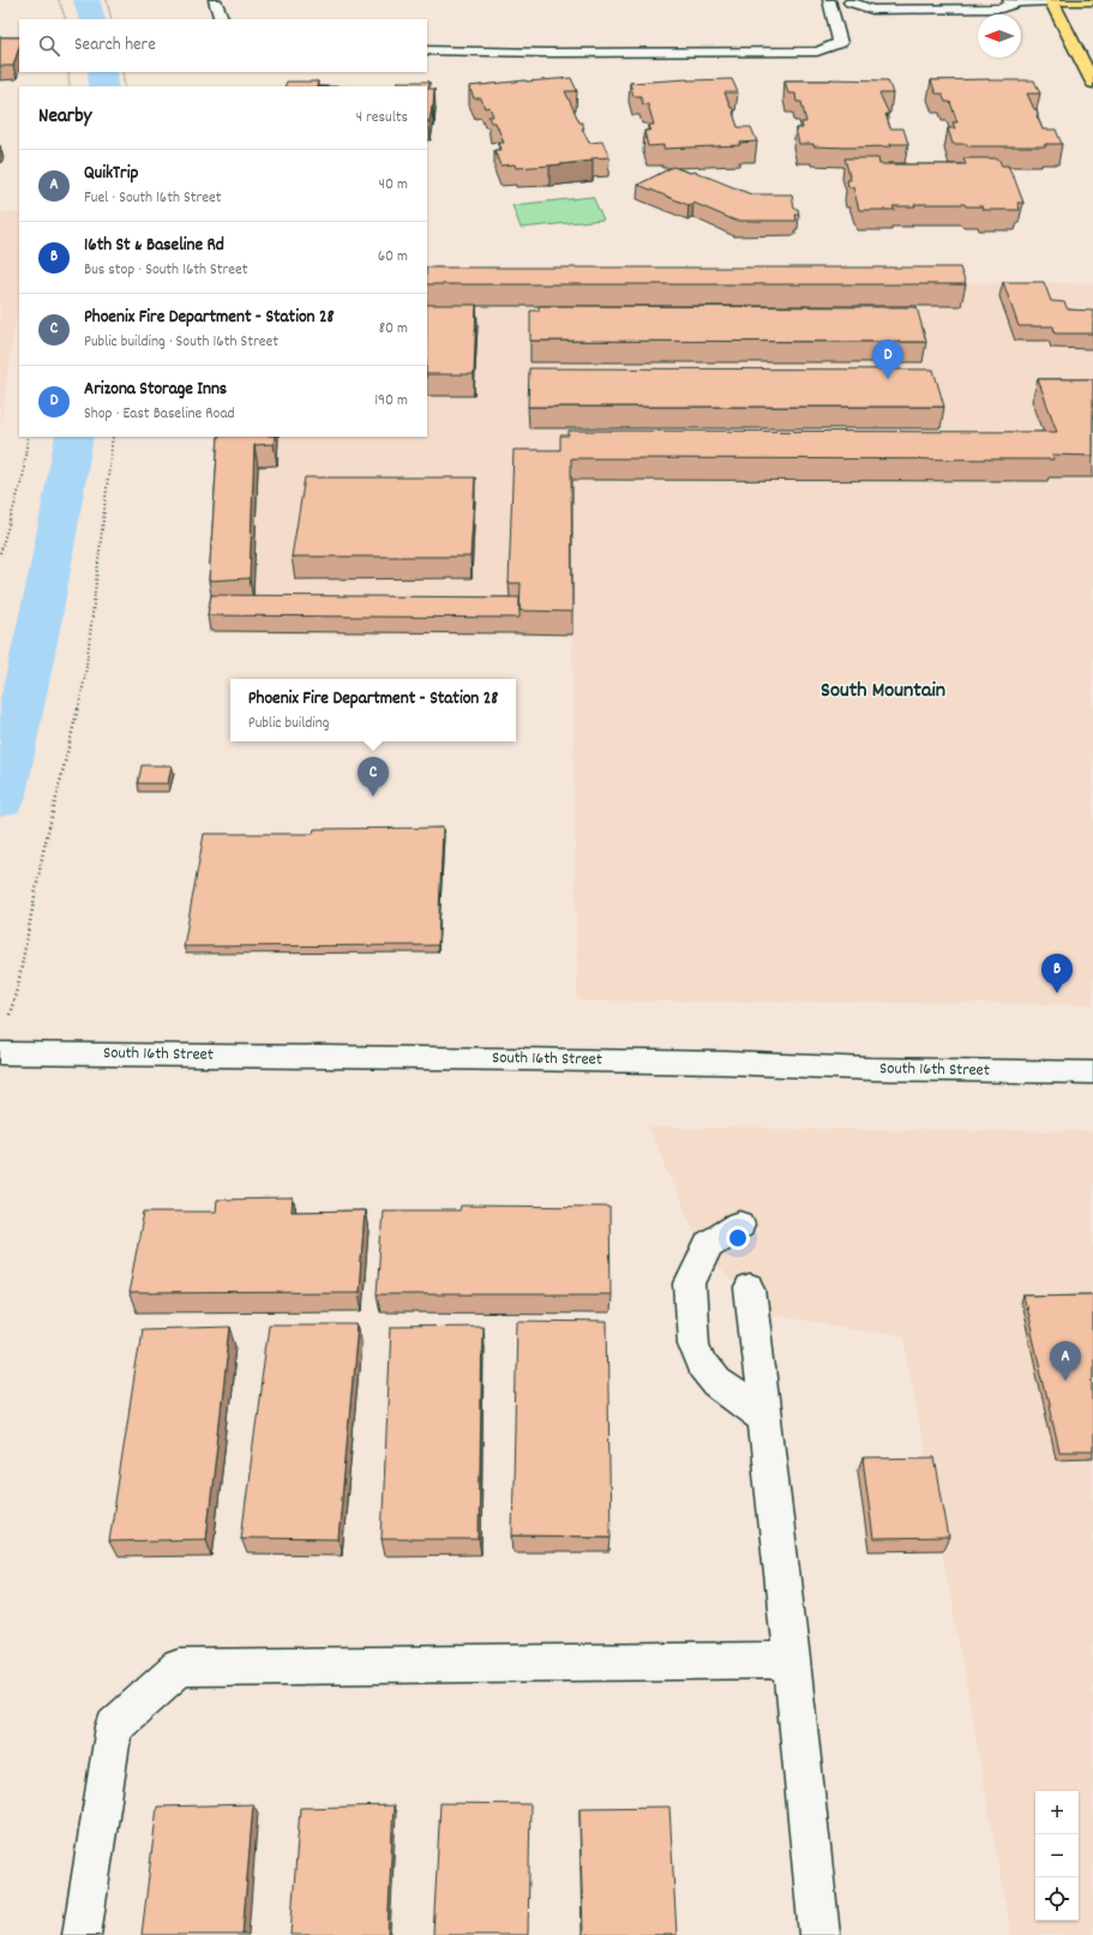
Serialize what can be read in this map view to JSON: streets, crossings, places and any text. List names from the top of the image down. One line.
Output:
{"streets":{"street":["South 16th Street"]},"districts":["South Mountain"],"north":"left","page":{"search":"Search here","heading":["Nearby","4 results"],"list":[{"mark":"A","name":"QuikTrip","note":"Fuel · South 16th Street","value":"40 m"},{"mark":"B","name":"16th St & Baseline Rd","note":"Bus stop · South 16th Street","value":"60 m"},{"mark":"C","name":"Phoenix Fire Department - Station 28","note":"Public building · South 16th Street","value":"80 m"},{"mark":"D","name":"Arizona Storage Inns","note":"Shop · East Baseline Road","value":"190 m"}],"pins":["D","C","B","A"],"popup":["Phoenix Fire Department - Station 28","Public building"],"map_buttons":["+","−"]}}
